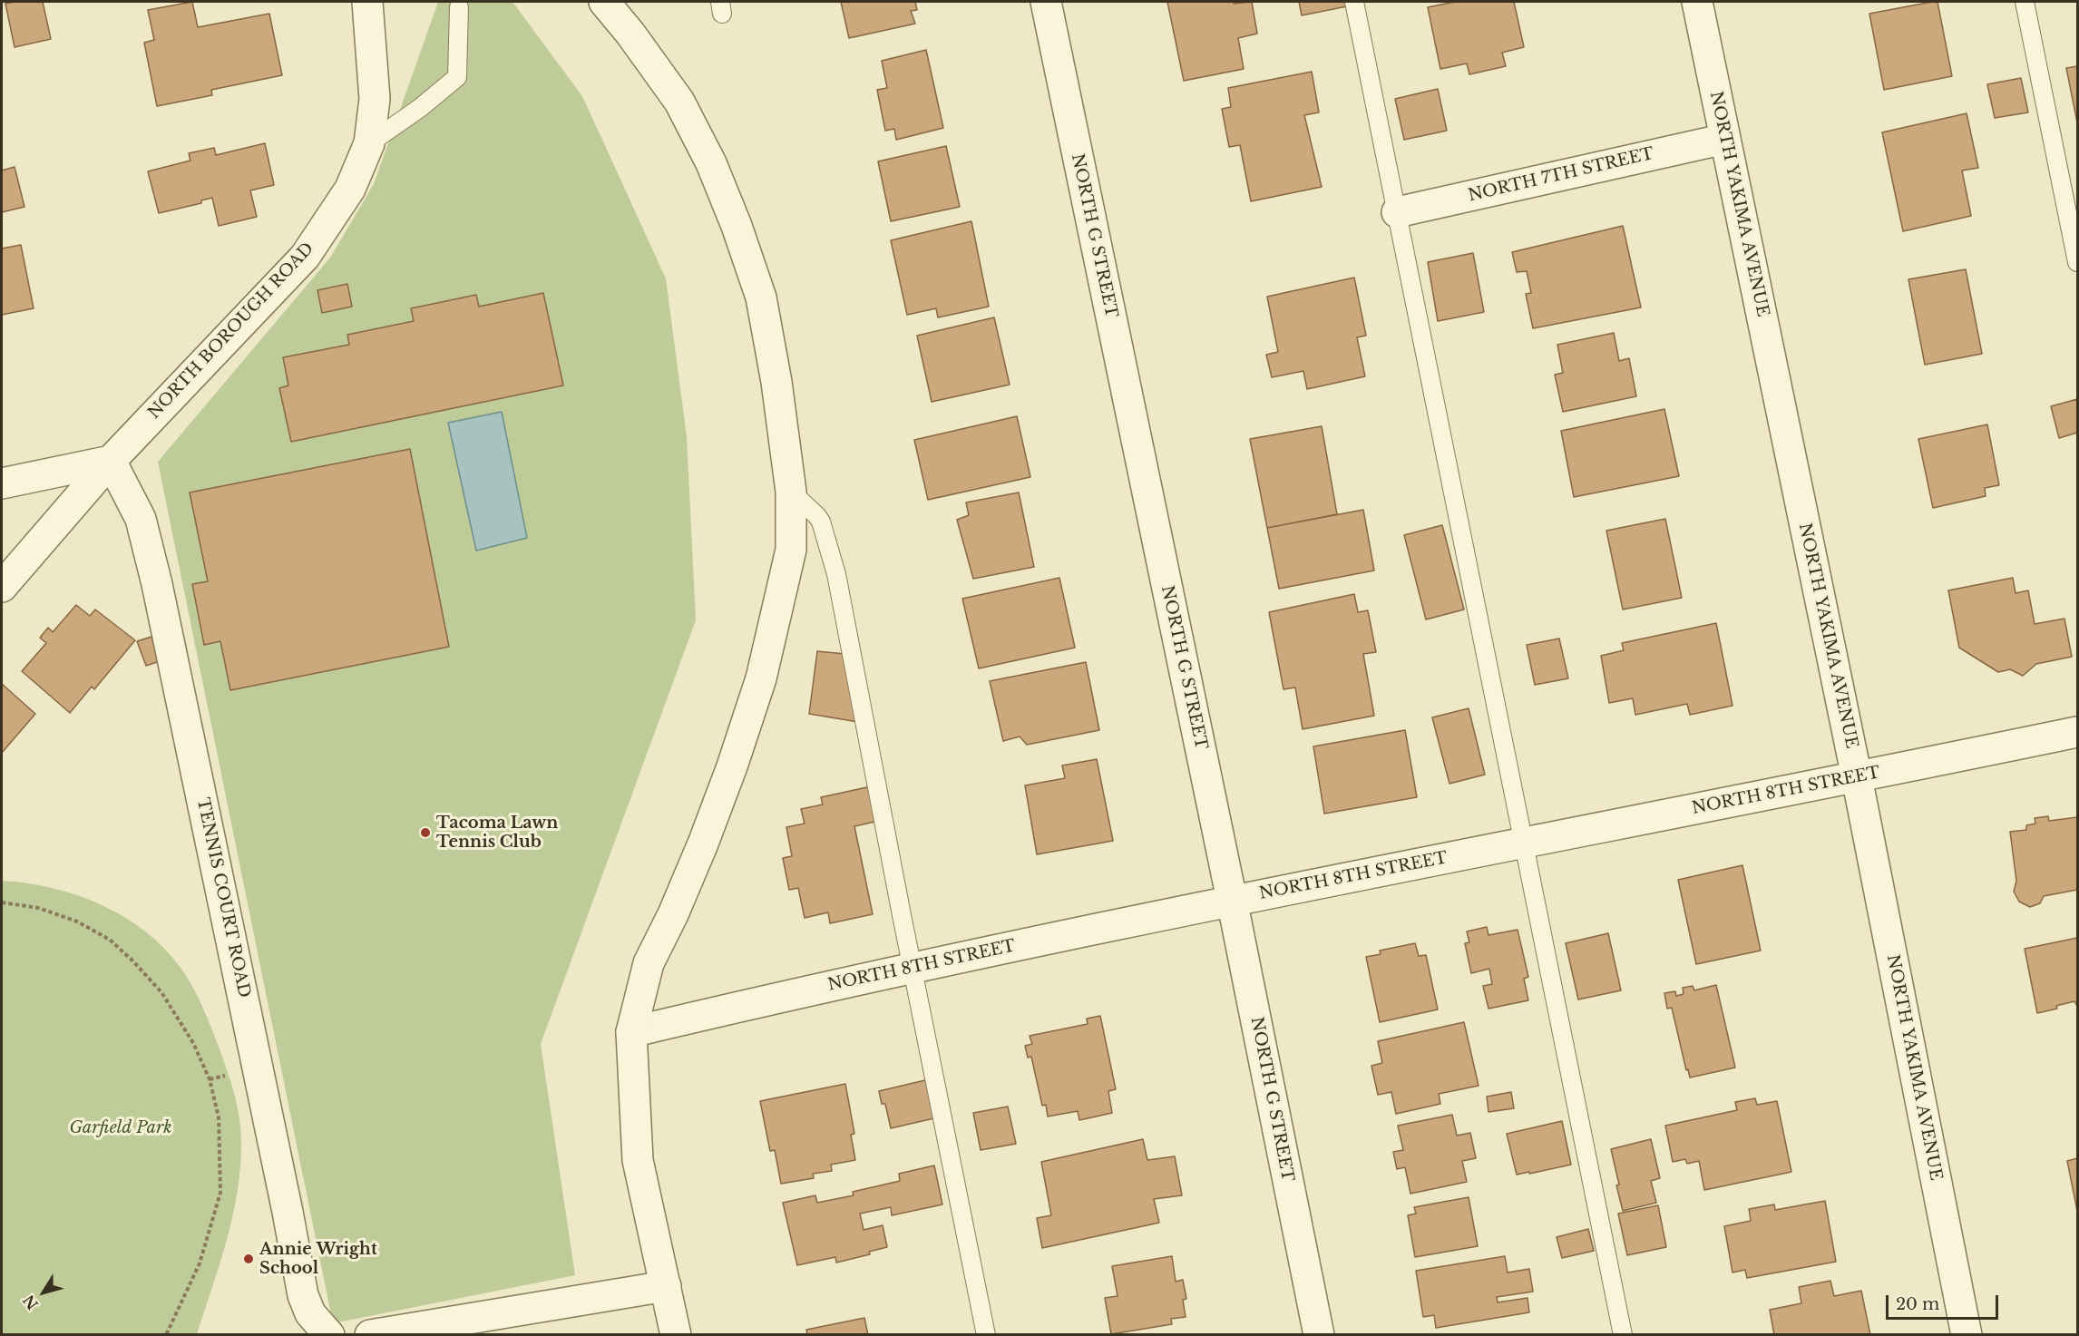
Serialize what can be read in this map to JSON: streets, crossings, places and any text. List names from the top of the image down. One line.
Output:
{"streets":{"street":["NORTH 7TH STREET","NORTH YAKIMA AVENUE","NORTH G STREET","NORTH BOROUGH ROAD","NORTH 8TH STREET","TENNIS COURT ROAD"]},"crossings":[["NORTH 7TH STREET","NORTH YAKIMA AVENUE"],["NORTH YAKIMA AVENUE","NORTH 8TH STREET"],["NORTH G STREET","NORTH 8TH STREET"],["NORTH BOROUGH ROAD","TENNIS COURT ROAD"]],"parks":["Garfield Park"],"places":["Tacoma Lawn Tennis Club","Annie Wright School"],"scale_bar":"20 m","north":"bottom left"}
